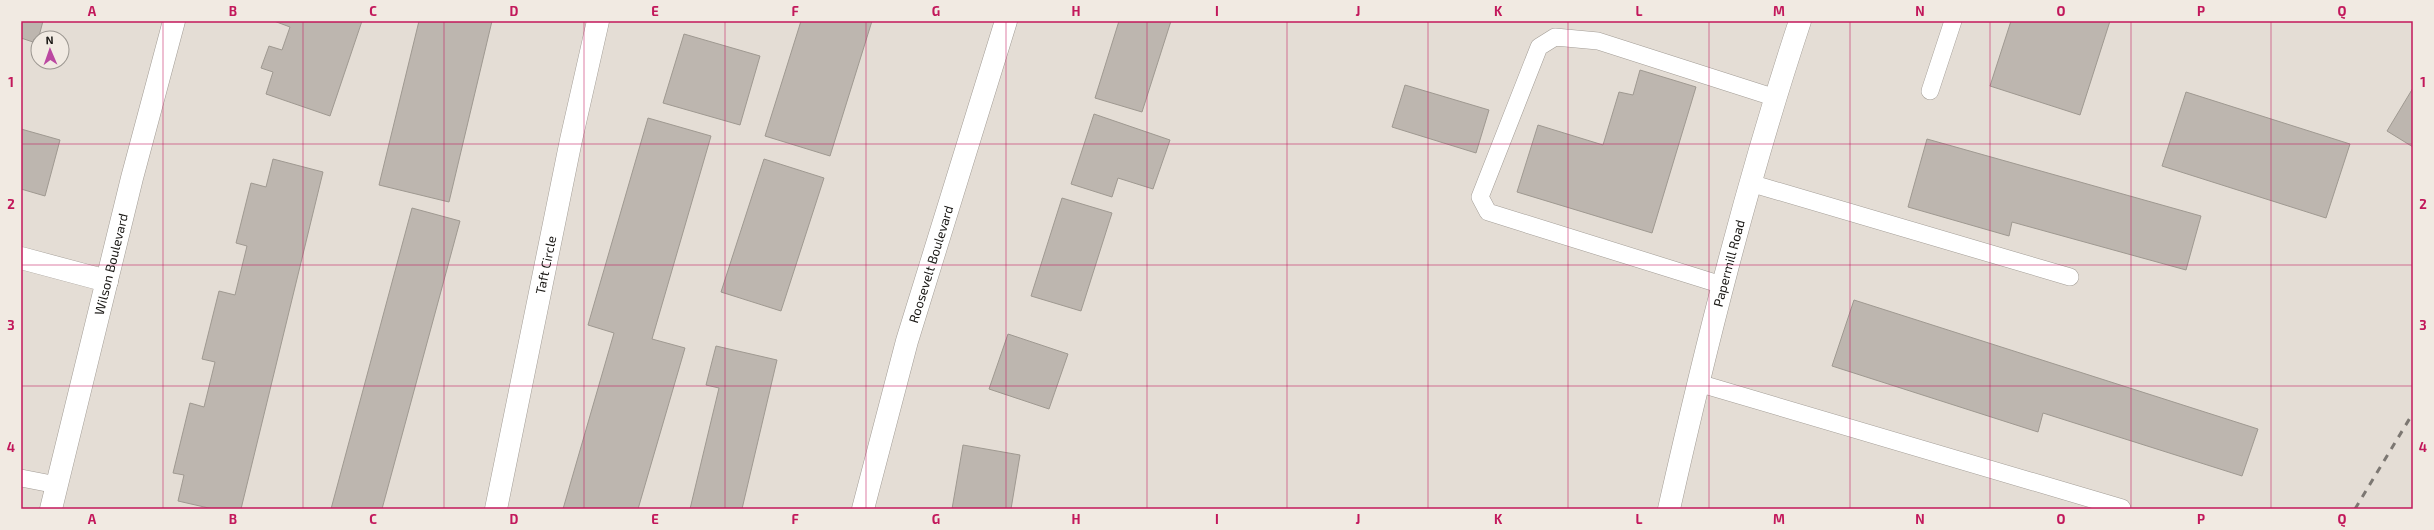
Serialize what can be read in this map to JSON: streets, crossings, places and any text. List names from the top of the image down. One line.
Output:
{"streets":{"street":["Papermill Road","Roosevelt Boulevard","Wilson Boulevard","Taft Circle"]},"north":"top","grid":{"columns":["A","B","C","D","E","F","G","H","I","J","K","L","M","N","O","P","Q"],"rows":["1","2","3","4"]}}
